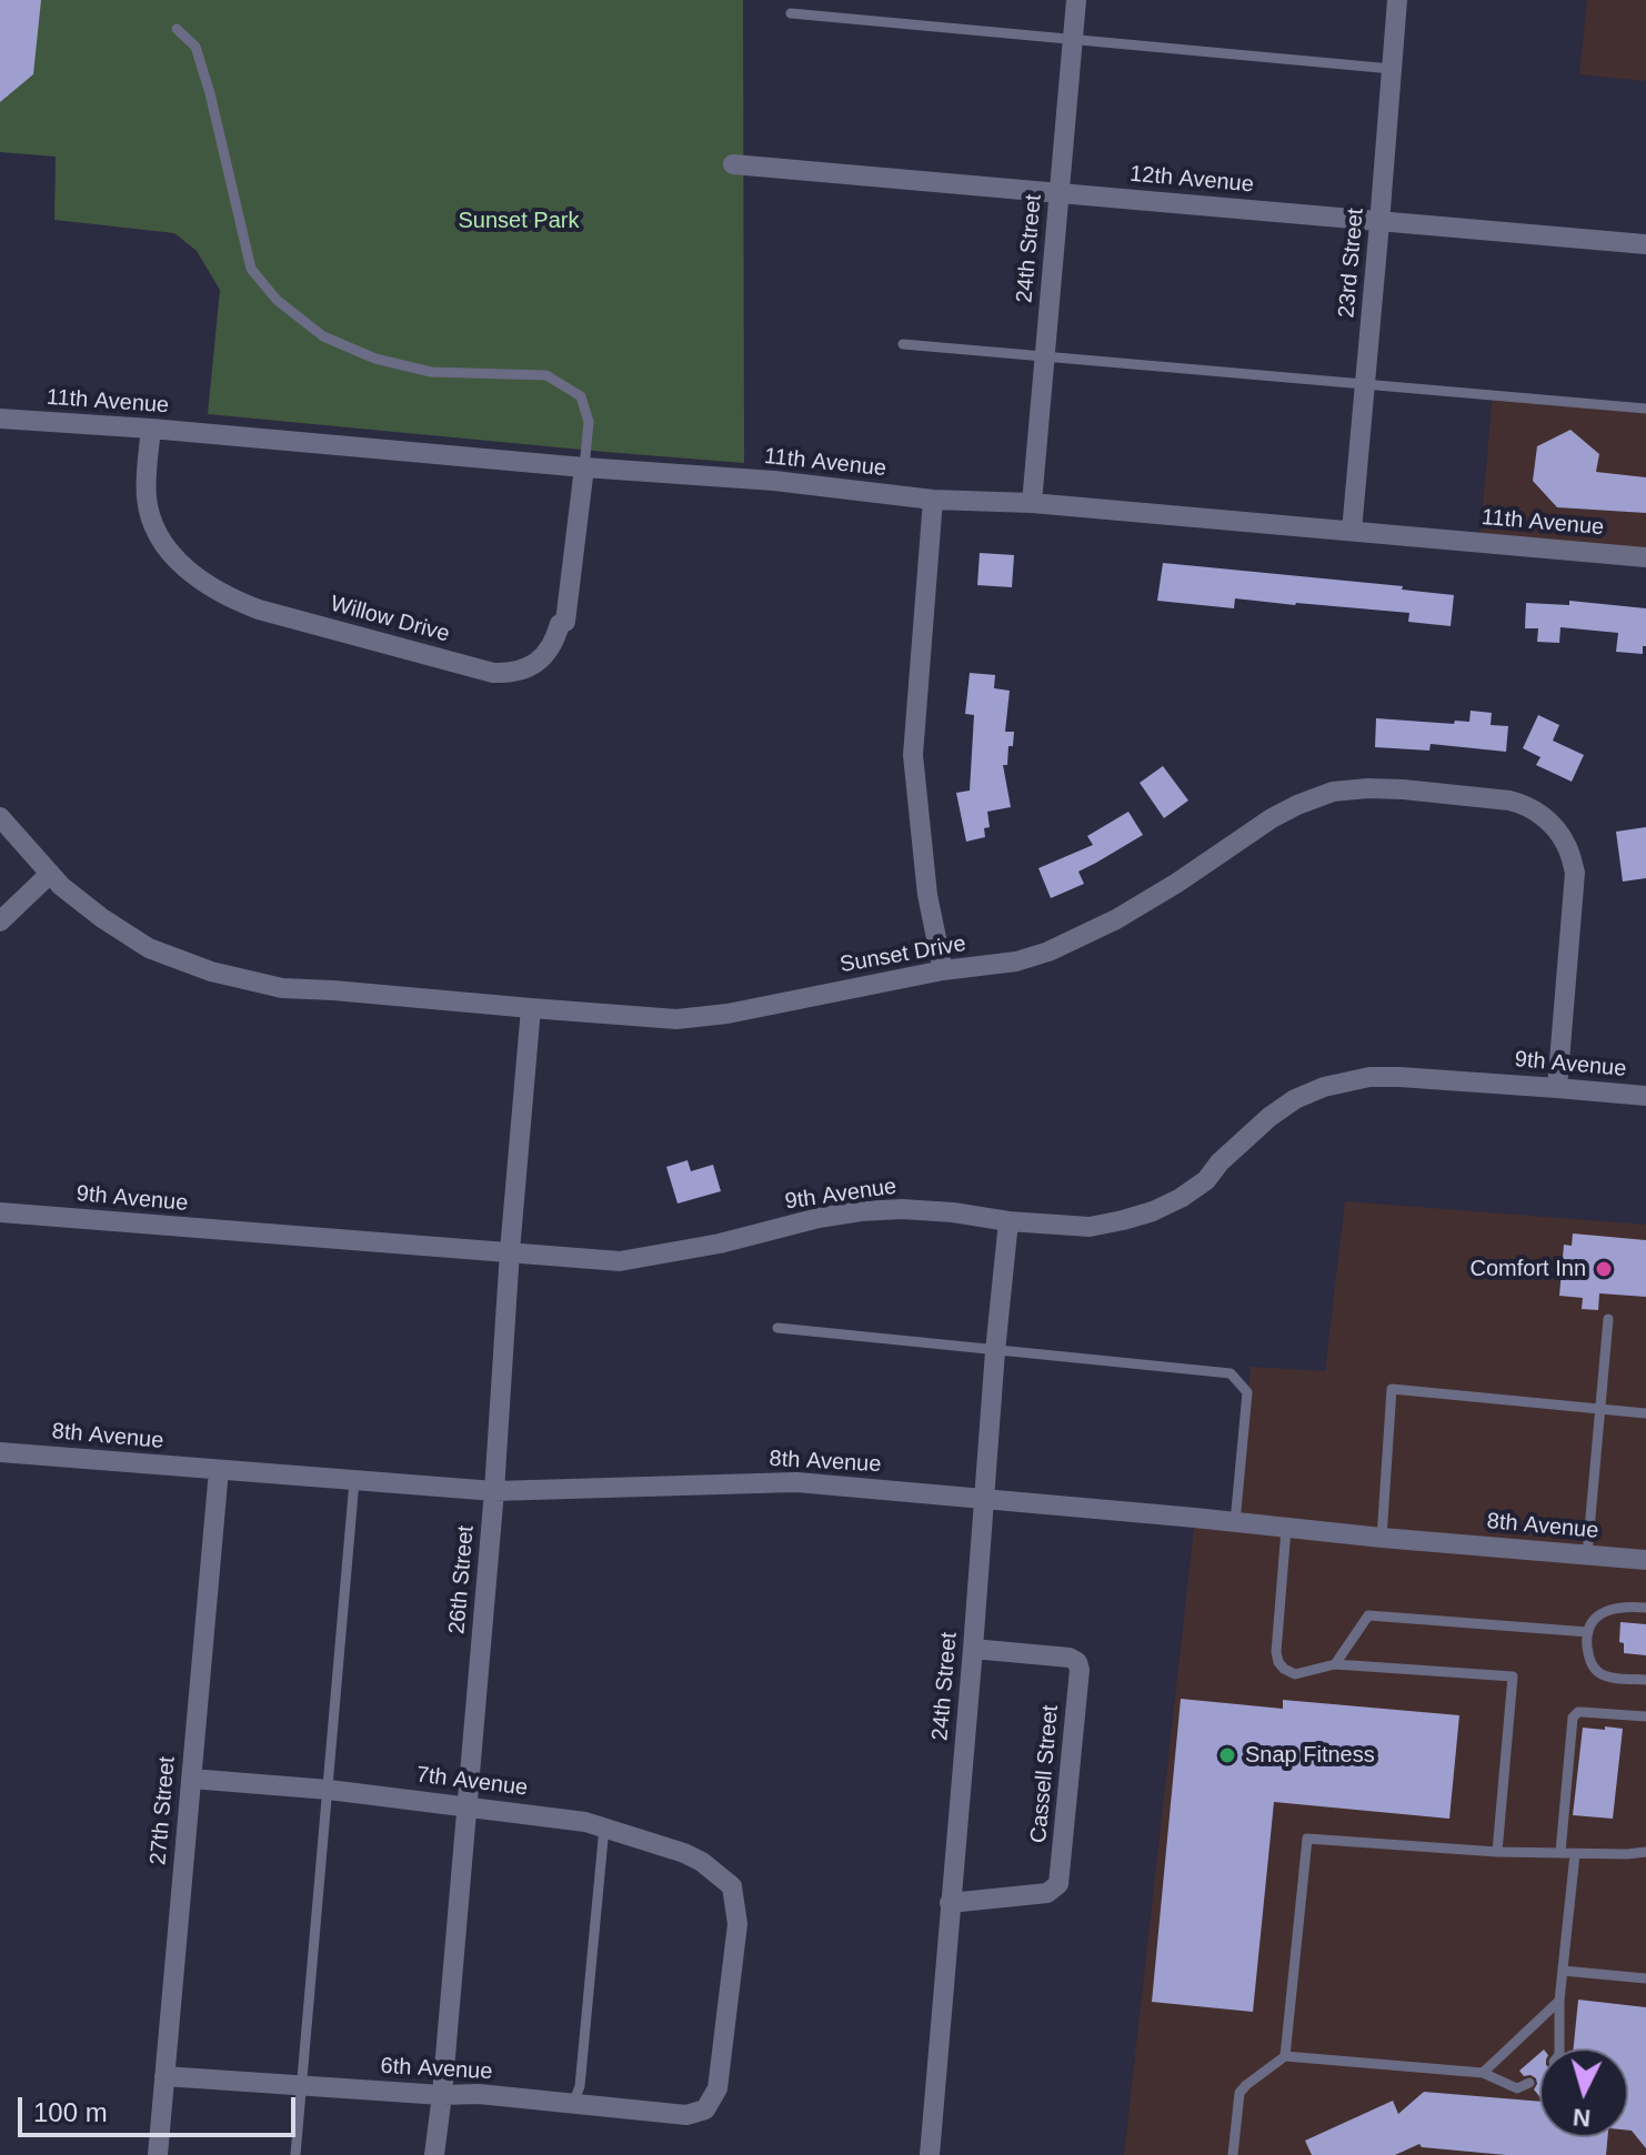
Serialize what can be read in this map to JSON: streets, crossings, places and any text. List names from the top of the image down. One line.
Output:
{"streets":{"street":["12th Avenue","24th Street","23rd Street","11th Avenue","Willow Drive","Sunset Drive","9th Avenue","8th Avenue","26th Street","Cassell Street","7th Avenue","27th Street","6th Avenue"]},"crossings":[["12th Avenue","24th Street"],["12th Avenue","23rd Street"],["24th Street","11th Avenue"],["24th Street","9th Avenue"],["24th Street","8th Avenue"],["24th Street","Cassell Street"],["23rd Street","11th Avenue"],["11th Avenue","Willow Drive"],["Sunset Drive","9th Avenue"],["Sunset Drive","26th Street"],["9th Avenue","26th Street"],["8th Avenue","26th Street"],["8th Avenue","27th Street"],["26th Street","7th Avenue"],["26th Street","6th Avenue"],["7th Avenue","27th Street"],["7th Avenue","6th Avenue"],["27th Street","6th Avenue"]],"parks":["Sunset Park"],"places":["Comfort Inn","Snap Fitness"],"scale_bar":"100 m","north":"bottom"}
